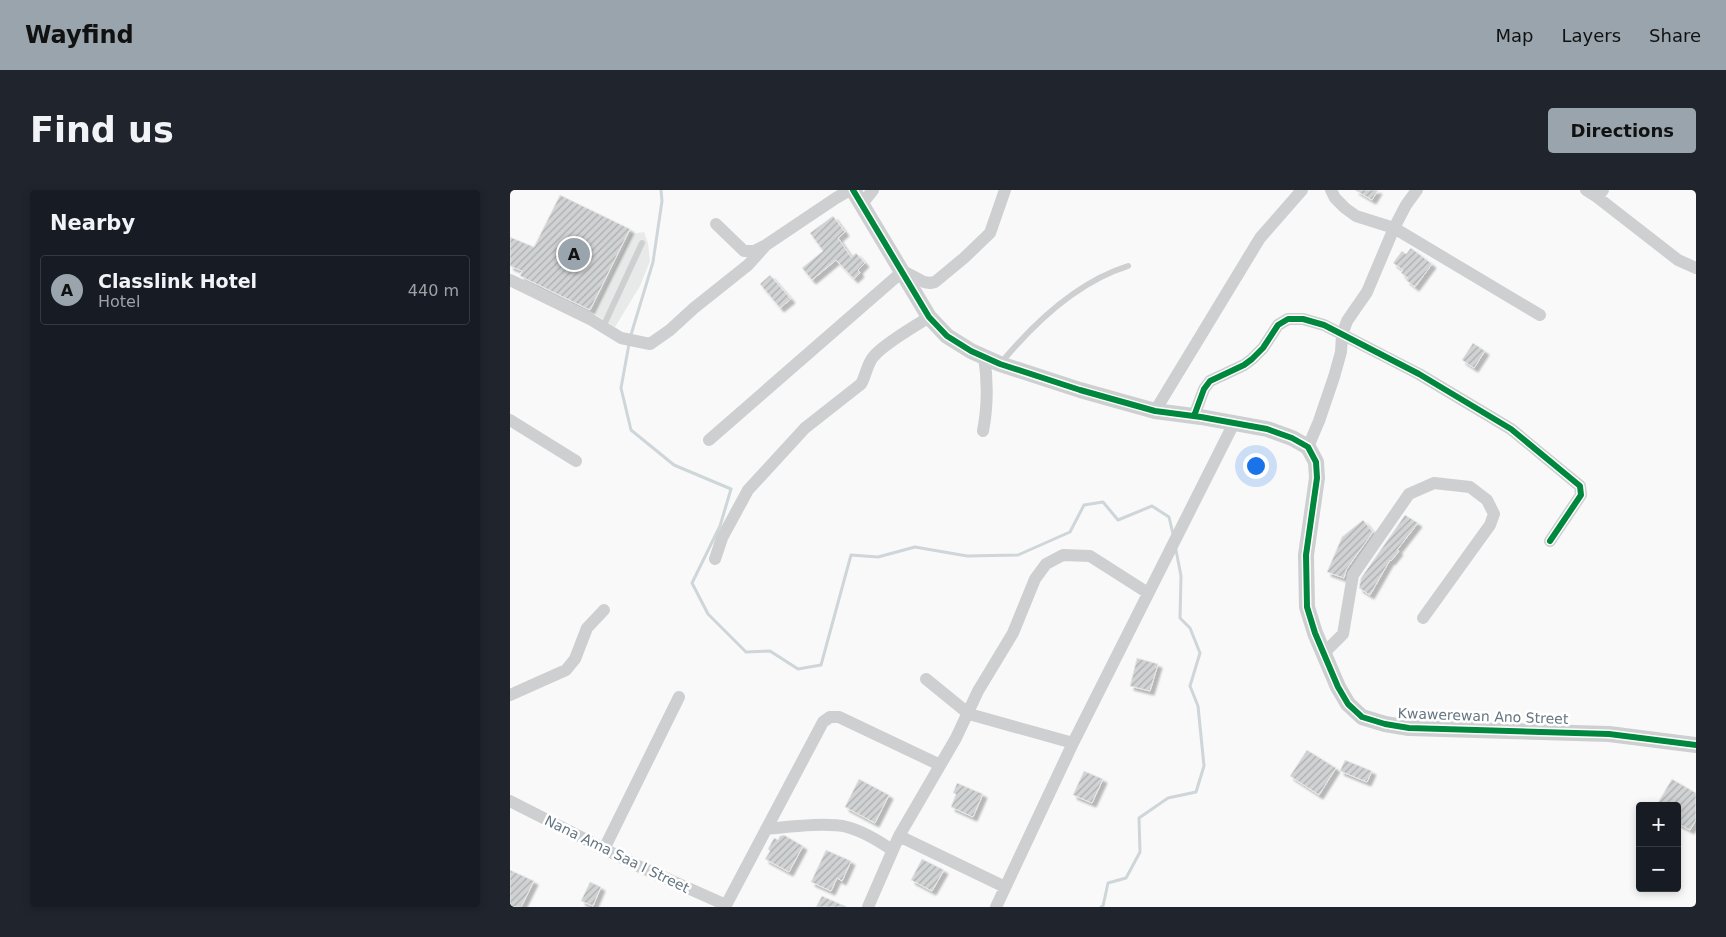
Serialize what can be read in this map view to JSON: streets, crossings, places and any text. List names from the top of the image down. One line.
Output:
{"streets":{"street":["Kwawerewan Ano Street","Nana Ama Saa I Street"]},"page":{"header":"Wayfind","nav":["Map","Layers","Share"],"buttons":"Directions","title":"Find us","heading":"Nearby","pins":"A","list":[{"mark":"A","name":"Classlink Hotel","note":"Hotel","value":"440 m"}],"map_buttons":["+","−"]}}
